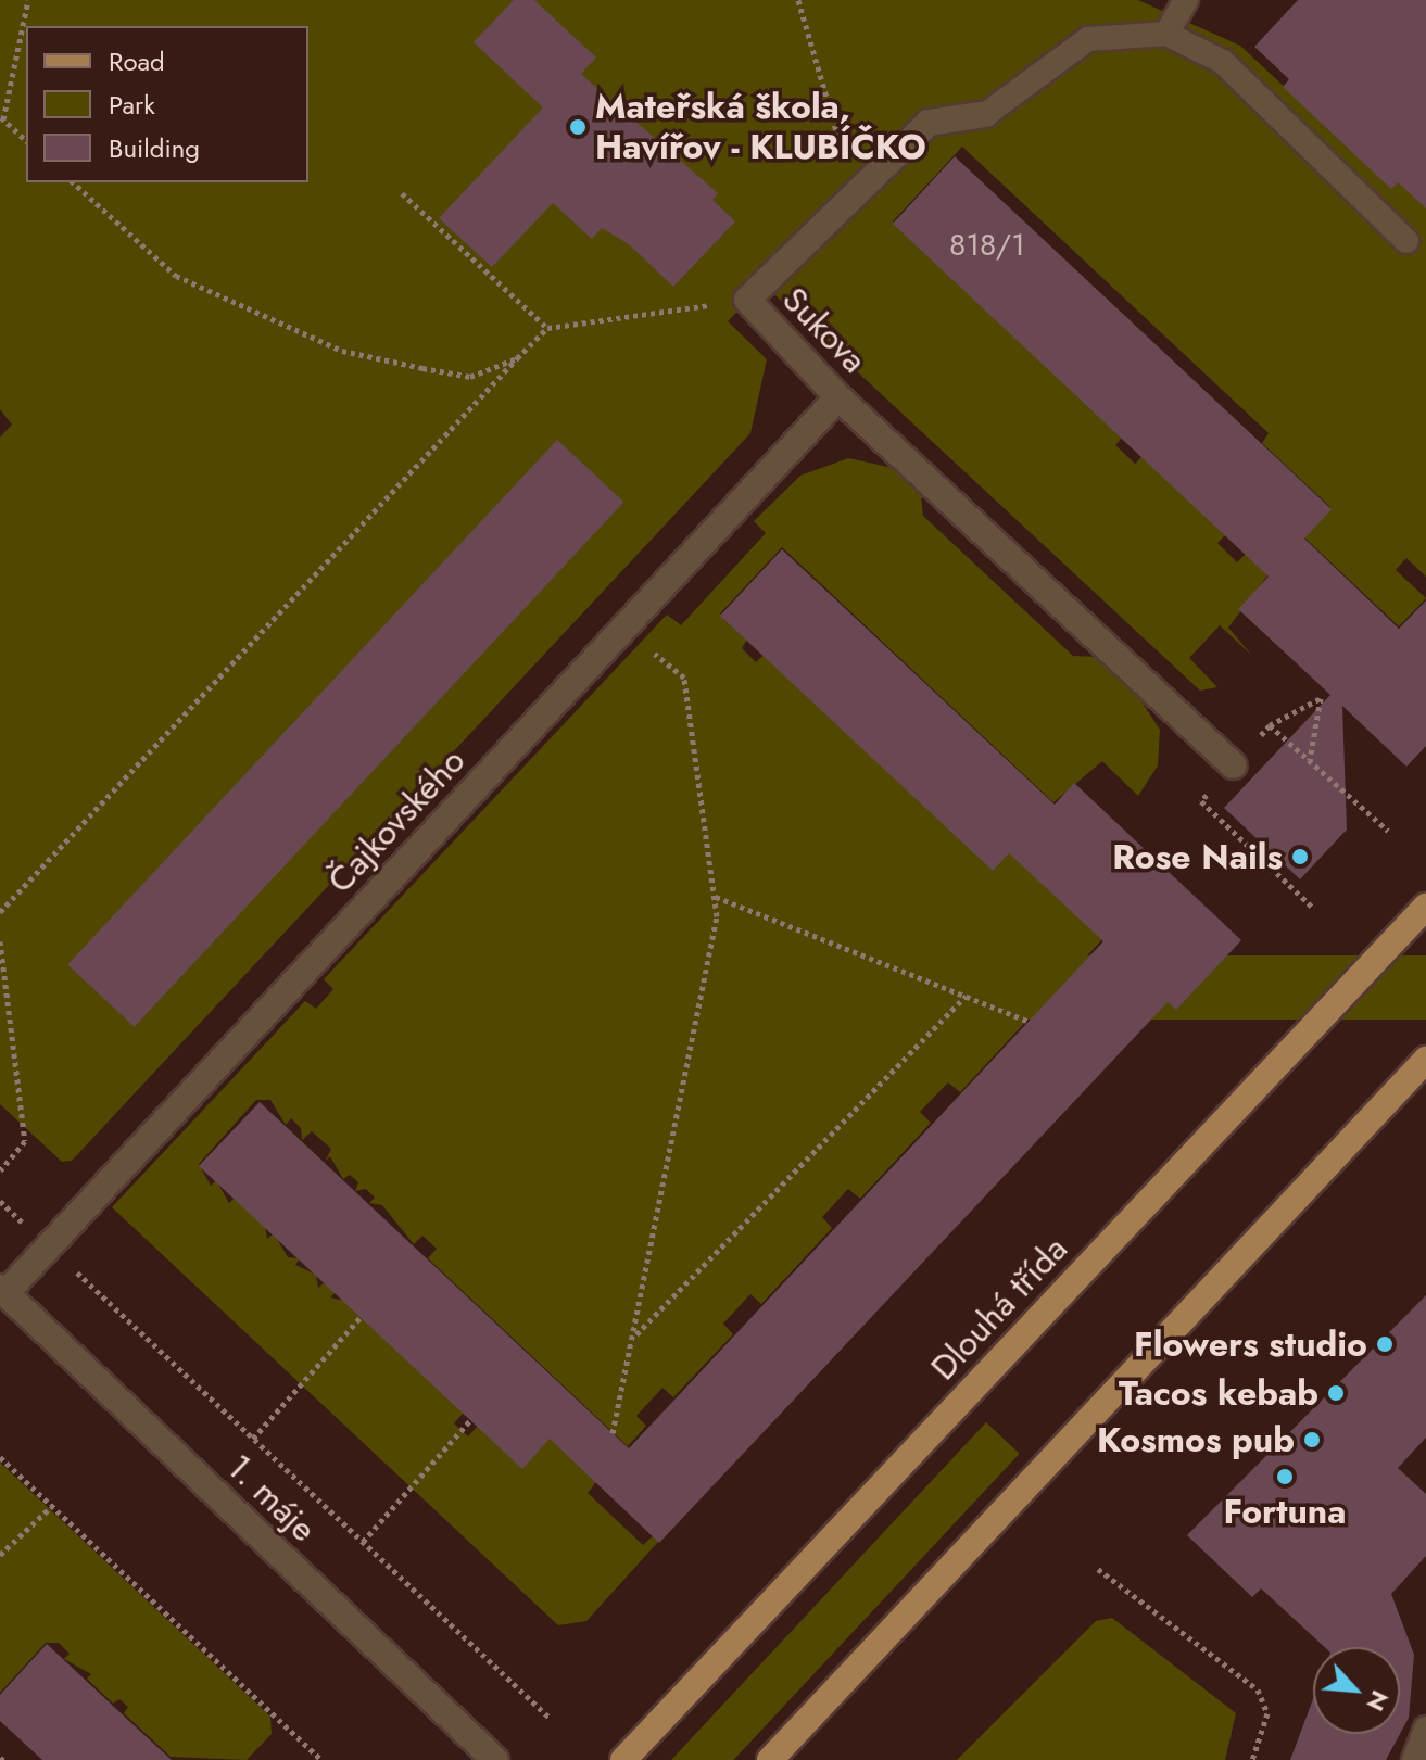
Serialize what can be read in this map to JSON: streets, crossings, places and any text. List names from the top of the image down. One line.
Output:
{"streets":{"main road":["Dlouhá třída"],"street":["Sukova","Čajkovského","1. máje"]},"crossings":[["Sukova","Čajkovského"],["Čajkovského","1. máje"]],"places":["Mateřská škola, Havířov - KLUBÍČKO","Rose Nails","Flowers studio","Tacos kebab","Kosmos pub","Fortuna"],"house_numbers":["818/1"],"legend":["Road","Park","Building"],"north":"bottom right"}
